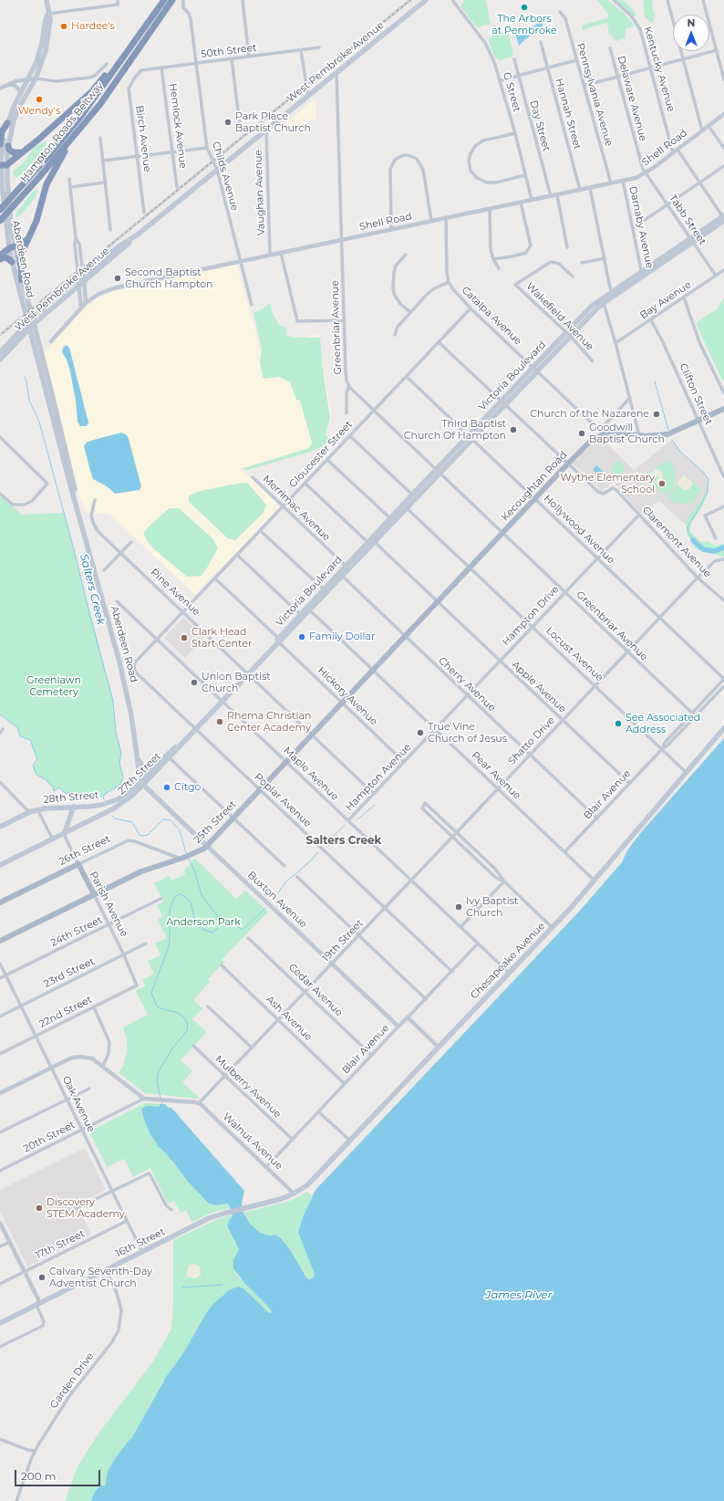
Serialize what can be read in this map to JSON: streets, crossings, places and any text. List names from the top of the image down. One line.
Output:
{"streets":{"highway":["Hampton Roads Beltway"],"main road":["West Pembroke Avenue","Aberdeen Road","Victoria Boulevard","Kecoughtan Road","27th Street","28th Street","25th Street","26th Street","Buxton Avenue","Parish Avenue","Chesapeake Avenue","16th Street"],"street":["50th Street","Kentucky Avenue","G Street","Pennsylvania Avenue","Delaware Avenue","Hannah Street","Hemlock Avenue","Day Street","Birch Avenue","Shell Road","Childs Avenue","Vaughan Avenue","Tabb Street","Darnaby Avenue","Bay Avenue","Catalpa Avenue","Wakefield Avenue","Greenbriar Avenue","Clifton Street","Gloucester Street","Merrimac Avenue","Hollywood Avenue","Claremont Avenue","Pine Avenue","Hampton Drive","Locust Avenue","Cherry Avenue","Apple Avenue","Hickory Avenue","Shatto Drive","Maple Avenue","Pear Avenue","Hampton Avenue","Blair Avenue","Poplar Avenue","24th Street","19th Street","23rd Street","Cedar Avenue","22nd Street","Ash Avenue","Mulberry Avenue","Oak Avenue","20th Street","Walnut Avenue","17th Street","Garden Drive"]},"crossings":[["50th Street","Hemlock Avenue"],["50th Street","Birch Avenue"],["50th Street","Childs Avenue"],["West Pembroke Avenue","Childs Avenue"],["West Pembroke Avenue","Vaughan Avenue"],["West Pembroke Avenue","Aberdeen Road"],["West Pembroke Avenue","Greenbriar Avenue"],["Kentucky Avenue","Shell Road"],["G Street","Shell Road"],["Pennsylvania Avenue","Shell Road"],["Delaware Avenue","Shell Road"],["Delaware Avenue","Tabb Street"],["Hannah Street","Shell Road"],["Day Street","Shell Road"],["Shell Road","Childs Avenue"],["Shell Road","Vaughan Avenue"],["Shell Road","Tabb Street"],["Shell Road","Darnaby Avenue"],["Shell Road","Catalpa Avenue"],["Shell Road","Greenbriar Avenue"],["Tabb Street","Bay Avenue"],["Tabb Street","Victoria Boulevard"],["Darnaby Avenue","Victoria Boulevard"],["Aberdeen Road","27th Street"],["Aberdeen Road","28th Street"],["Aberdeen Road","Buxton Avenue"],["Bay Avenue","Clifton Street"],["Catalpa Avenue","Victoria Boulevard"],["Catalpa Avenue","Gloucester Street"],["Catalpa Avenue","Kecoughtan Road"],["Wakefield Avenue","Victoria Boulevard"],["Greenbriar Avenue","Victoria Boulevard"],["Greenbriar Avenue","Gloucester Street"],["Greenbriar Avenue","Kecoughtan Road"],["Greenbriar Avenue","Hampton Drive"],["Greenbriar Avenue","Shatto Drive"],["Greenbriar Avenue","Blair Avenue"],["Victoria Boulevard","Merrimac Avenue"],["Victoria Boulevard","Hollywood Avenue"],["Victoria Boulevard","Pine Avenue"],["Victoria Boulevard","Locust Avenue"],["Victoria Boulevard","Cherry Avenue"],["Victoria Boulevard","Apple Avenue"],["Victoria Boulevard","Hickory Avenue"],["Victoria Boulevard","27th Street"],["Victoria Boulevard","Pear Avenue"],["Clifton Street","Kecoughtan Road"],["Gloucester Street","Merrimac Avenue"],["Gloucester Street","Hollywood Avenue"],["Gloucester Street","Pine Avenue"],["Gloucester Street","Hickory Avenue"],["Gloucester Street","Maple Avenue"],["Gloucester Street","Poplar Avenue"],["Kecoughtan Road","Hollywood Avenue"],["Kecoughtan Road","Claremont Avenue"],["Kecoughtan Road","Locust Avenue"],["Kecoughtan Road","Cherry Avenue"],["Kecoughtan Road","Apple Avenue"],["Kecoughtan Road","25th Street"],["Hollywood Avenue","Hampton Drive"],["Hollywood Avenue","Shatto Drive"],["Hollywood Avenue","Blair Avenue"],["Claremont Avenue","Hampton Drive"],["Claremont Avenue","Shatto Drive"],["Pine Avenue","27th Street"],["Pine Avenue","Hampton Avenue"],["Pine Avenue","25th Street"],["Hampton Drive","Locust Avenue"],["Hampton Drive","Cherry Avenue"],["Hampton Drive","Apple Avenue"],["Hampton Drive","Pear Avenue"],["Hampton Drive","Hampton Avenue"],["Locust Avenue","Shatto Drive"],["Locust Avenue","Blair Avenue"],["Locust Avenue","Chesapeake Avenue"],["Cherry Avenue","Shatto Drive"],["Cherry Avenue","Blair Avenue"],["Apple Avenue","Shatto Drive"],["Apple Avenue","Blair Avenue"],["Hickory Avenue","Hampton Avenue"],["Hickory Avenue","25th Street"],["Shatto Drive","Pear Avenue"],["Shatto Drive","19th Street"],["27th Street","Maple Avenue"],["27th Street","28th Street"],["27th Street","Poplar Avenue"],["27th Street","Buxton Avenue"],["27th Street","Parish Avenue"],["Maple Avenue","Hampton Avenue"],["Maple Avenue","Blair Avenue"],["Maple Avenue","25th Street"],["Maple Avenue","19th Street"],["Maple Avenue","Chesapeake Avenue"],["Pear Avenue","Hampton Avenue"],["Pear Avenue","Blair Avenue"],["Pear Avenue","25th Street"],["Pear Avenue","19th Street"],["Pear Avenue","Chesapeake Avenue"],["Blair Avenue","Poplar Avenue"],["Blair Avenue","Buxton Avenue"],["Blair Avenue","Cedar Avenue"],["Blair Avenue","Ash Avenue"],["Blair Avenue","Mulberry Avenue"],["Blair Avenue","Walnut Avenue"],["28th Street","Buxton Avenue"],["Poplar Avenue","25th Street"],["Poplar Avenue","19th Street"],["25th Street","26th Street"],["25th Street","Buxton Avenue"],["25th Street","Parish Avenue"],["26th Street","Parish Avenue"],["Buxton Avenue","19th Street"],["Parish Avenue","24th Street"],["Parish Avenue","23rd Street"],["Parish Avenue","22nd Street"],["24th Street","Oak Avenue"],["19th Street","Cedar Avenue"],["19th Street","Ash Avenue"],["19th Street","Mulberry Avenue"],["19th Street","Walnut Avenue"],["Chesapeake Avenue","Walnut Avenue"],["Chesapeake Avenue","16th Street"],["23rd Street","Oak Avenue"],["22nd Street","Oak Avenue"],["Oak Avenue","20th Street"],["Oak Avenue","16th Street"],["Oak Avenue","17th Street"],["Walnut Avenue","16th Street"],["16th Street","Garden Drive"]],"districts":["Salters Creek"],"water":["Salters Creek","James River"],"parks":["Greenlawn Cemetery","Anderson Park"],"places":["The Arbors at Pembroke","Hardee's","Wendy's","Park Place Baptist Church","Second Baptist Church Hampton","Church of the Nazarene","Third Baptist Church Of Hampton","Goodwill Baptist Church","Wythe Elementary School","Family Dollar","Clark Head Start Center","Union Baptist Church","Rhema Christian Center Academy","See Associated Address","True Vine Church of Jesus","Citgo","Ivy Baptist Church","Discovery STEM Academy","Calvary Seventh-Day Adventist Church"],"scale_bar":"200 m","north":"top"}
